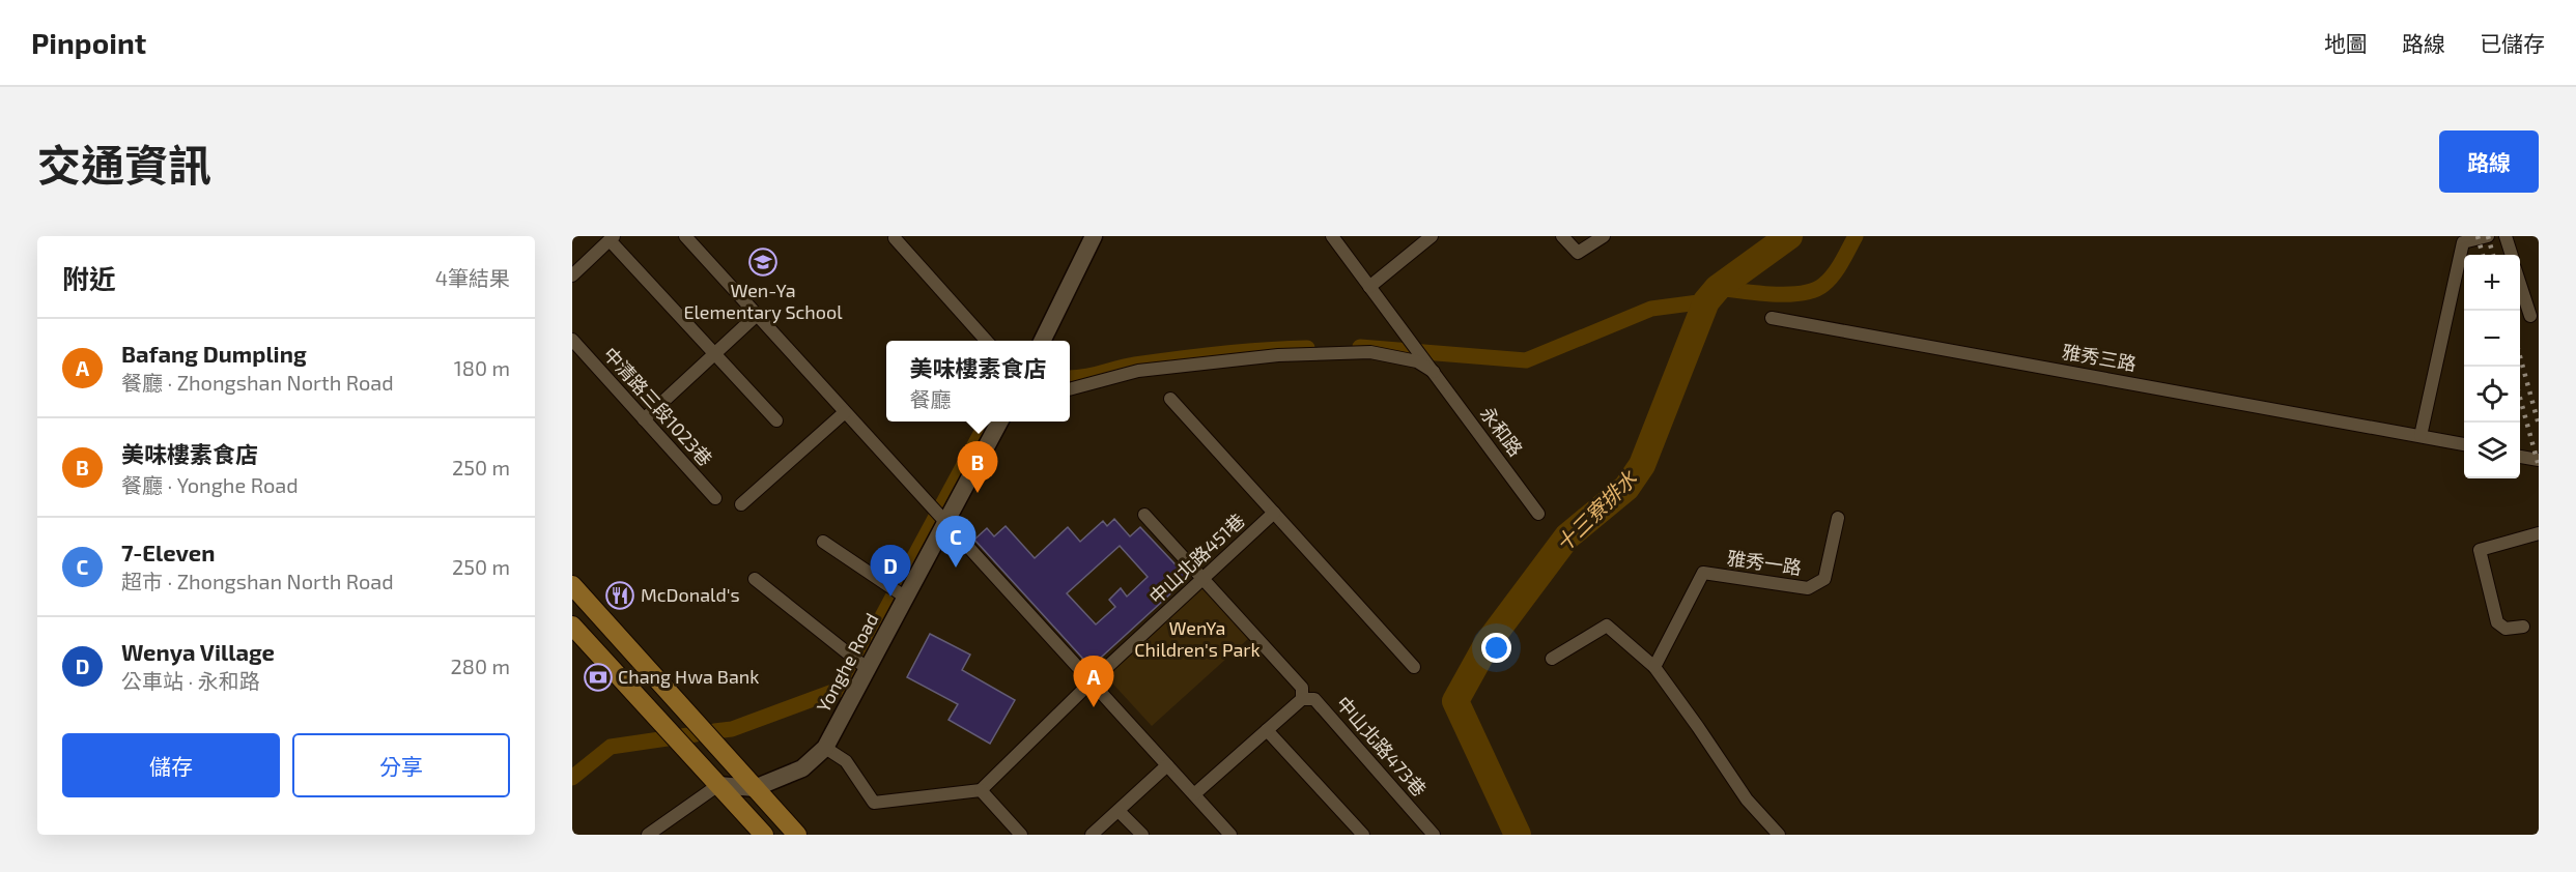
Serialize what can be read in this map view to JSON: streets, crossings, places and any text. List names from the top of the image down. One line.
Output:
{"streets":{"main road":["Yonghe Road"],"street":["雅秀三路","中清路三段1023巷","永和路","中山北路451巷","雅秀一路","中山北路473巷"]},"water":["十三寮排水"],"parks":["WenYa Children's Park"],"places":{"school or university":["Wen-Ya Elementary School"],"restaurant":["McDonald's"],"bank":["Chang Hwa Bank"]},"page":{"header":"Pinpoint","nav":["地圖","路線","已儲存"],"title":"交通資訊","buttons":["路線",["儲存","分享"]],"heading":["附近","4筆結果"],"map_buttons":["+","−"],"list":[{"mark":"A","name":"Bafang Dumpling","note":"餐廳 · Zhongshan North Road","value":"180 m"},{"mark":"B","name":"美味樓素食店","note":"餐廳 · Yonghe Road","value":"250 m"},{"mark":"C","name":"7-Eleven","note":"超市 · Zhongshan North Road","value":"250 m"},{"mark":"D","name":"Wenya Village","note":"公車站 · 永和路","value":"280 m"}],"popup":["美味樓素食店","餐廳"],"pins":["B","C","D","A"]}}
